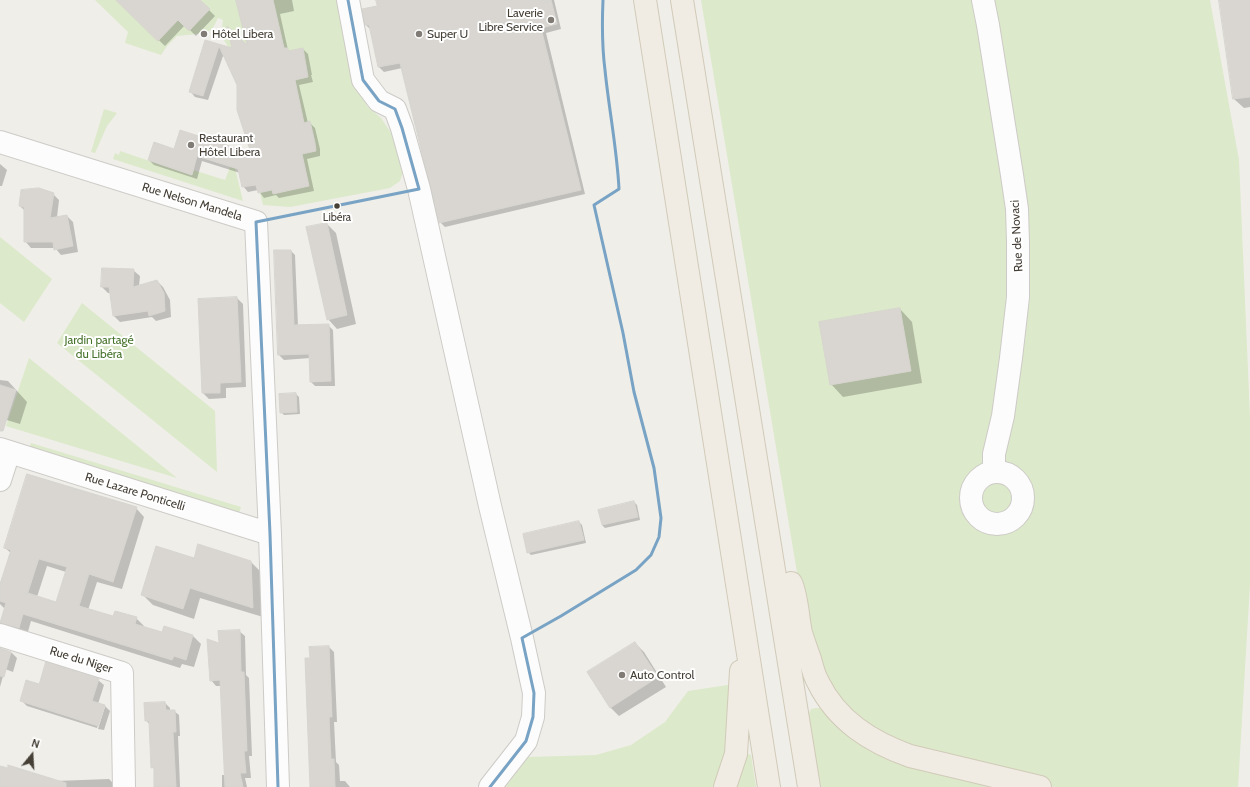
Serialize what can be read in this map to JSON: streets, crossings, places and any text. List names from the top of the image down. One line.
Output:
{"streets":{"street":["Rue Nelson Mandela","Rue de Novaci","Rue Lazare Ponticelli","Rue du Niger"]},"crossings":[["Rue Nelson Mandela","Rue Lazare Ponticelli"]],"parks":["Jardin partagé du Libéra"],"places":["Laverie Libre Service","Hôtel Libera","Super U","Restaurant Hôtel Libera","Libéra","Auto Control"],"north":"top"}
